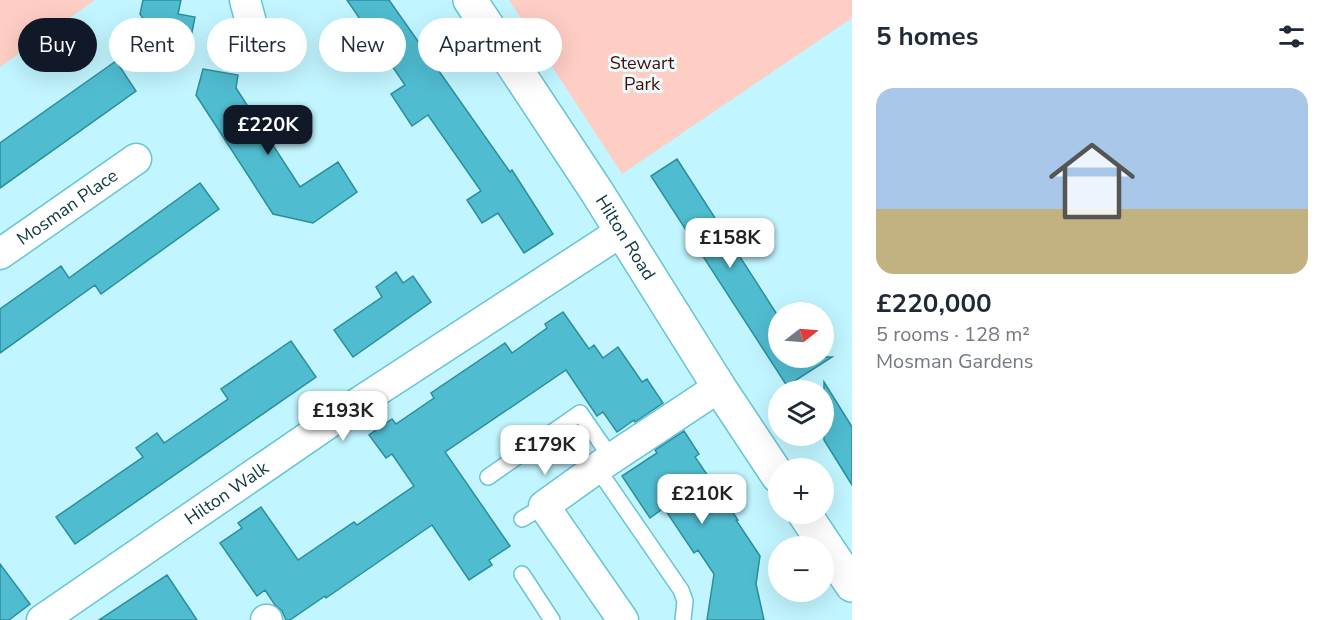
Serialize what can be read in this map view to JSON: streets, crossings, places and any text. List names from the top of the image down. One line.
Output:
{"streets":{"street":["Mosman Place","Hilton Road","Hilton Walk"]},"crossings":[["Hilton Road","Hilton Walk"]],"parks":["Stewart Park"],"north":"right","page":{"heading":"5 homes","chip":["Buy","Rent","Filters","New","Apartment"],"list":[{"name":"£220,000","note":"5 rooms · 128 m² · Mosman Gardens"}],"price":["£220K","£158K","£193K","£179K","£210K"],"map_buttons":["+","−"]}}
